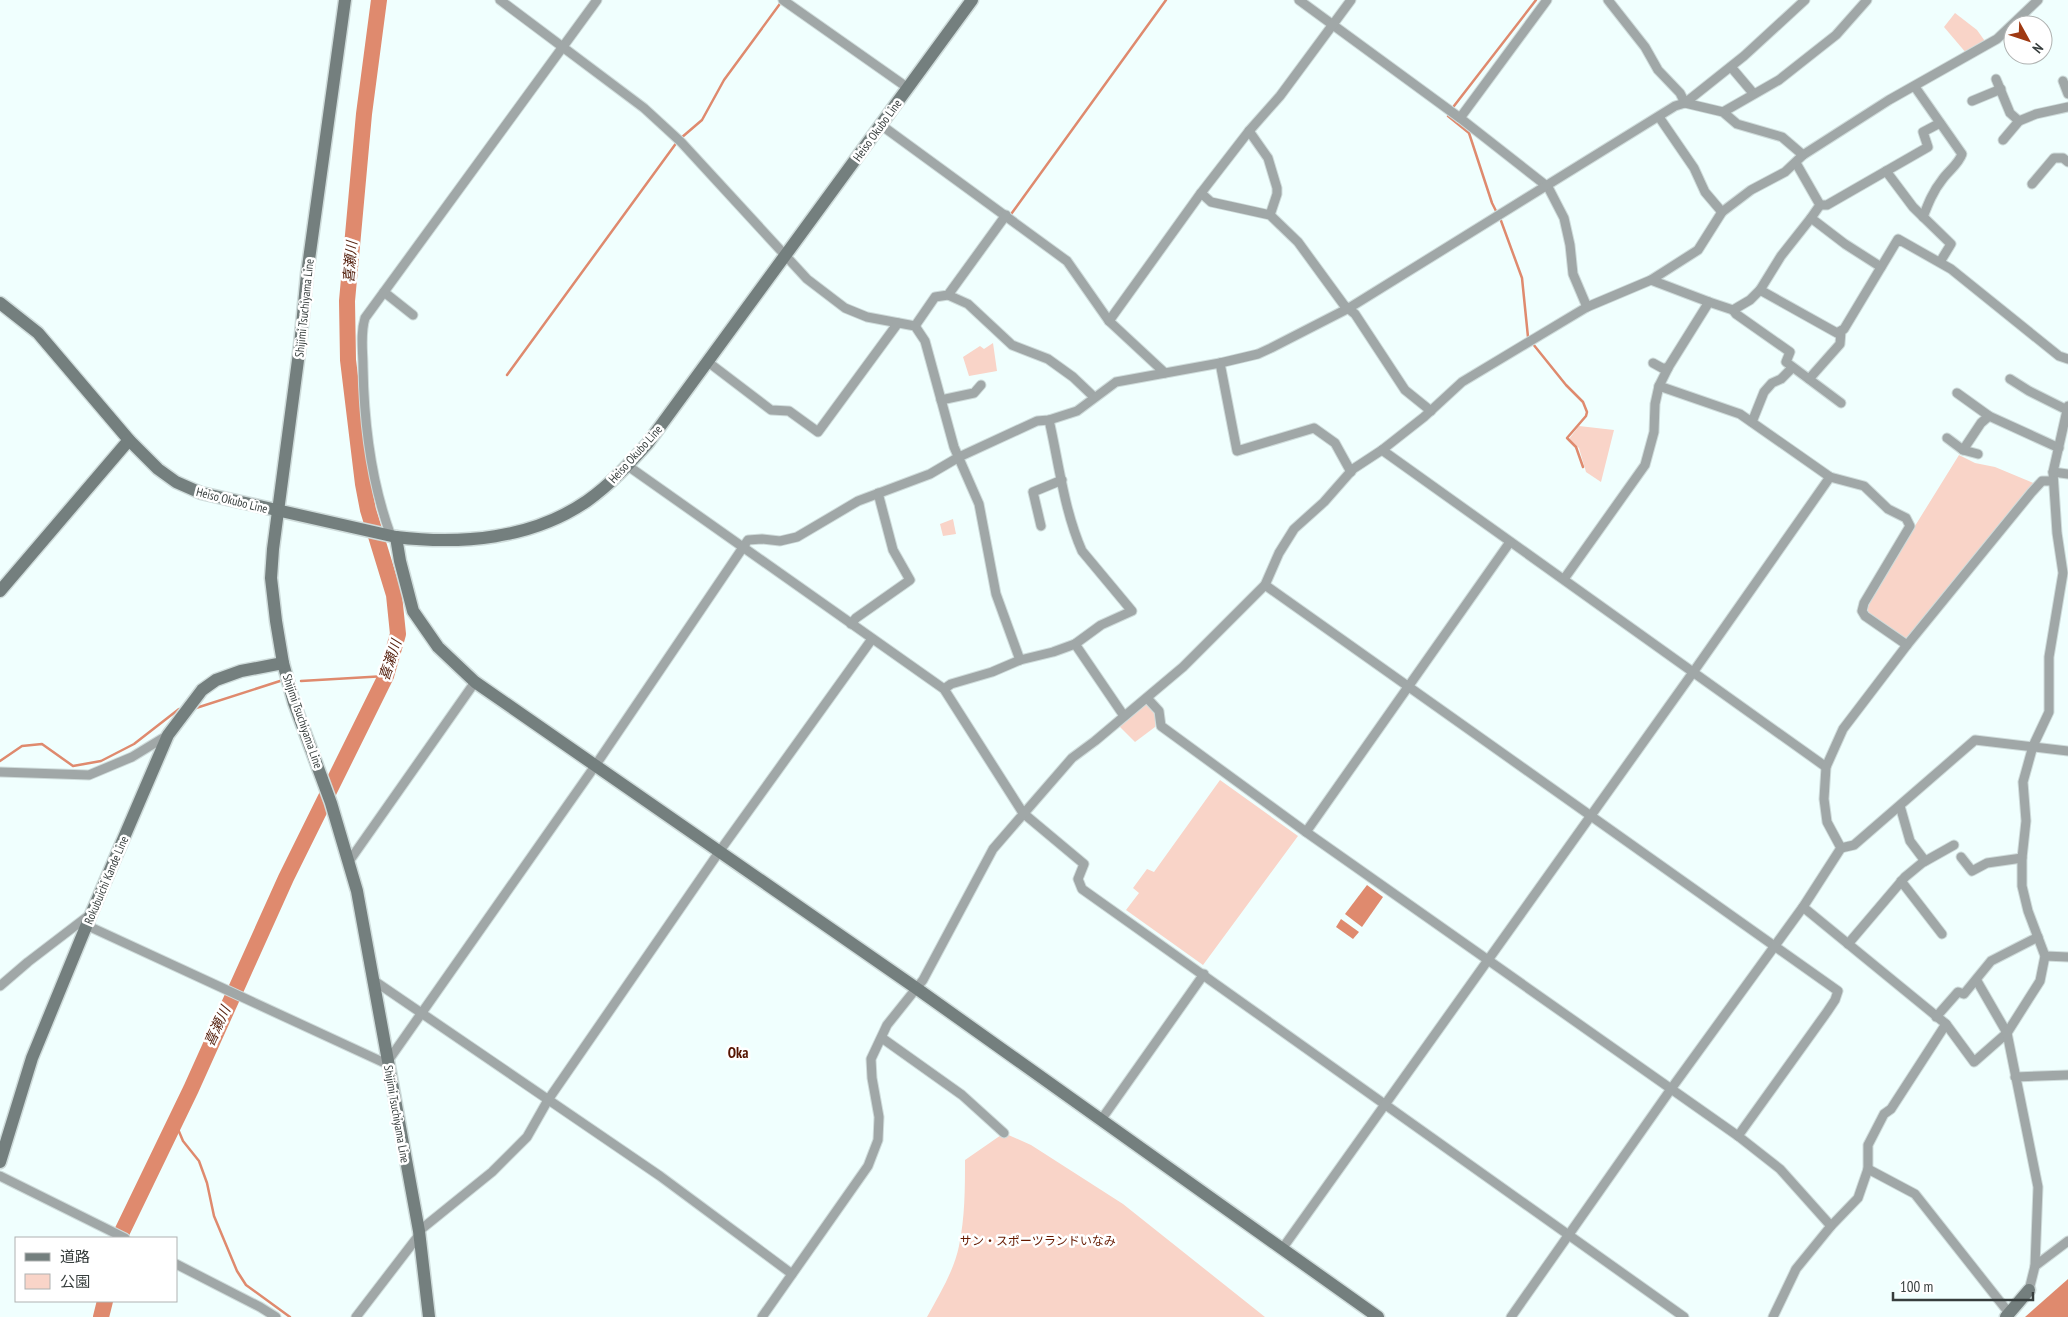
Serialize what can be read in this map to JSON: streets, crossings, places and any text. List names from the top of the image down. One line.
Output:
{"streets":{"main road":["Heiso Okubo Line","Shijimi Tsuchiyama Line","Rokubuichi Kande Line"]},"crossings":[["Heiso Okubo Line","Shijimi Tsuchiyama Line"],["Shijimi Tsuchiyama Line","Rokubuichi Kande Line"]],"districts":["Oka"],"water":["喜瀬川"],"parks":["サン・スポーツランドいなみ"],"legend":["道路","公園"],"scale_bar":"100 m","north":"bottom right"}
